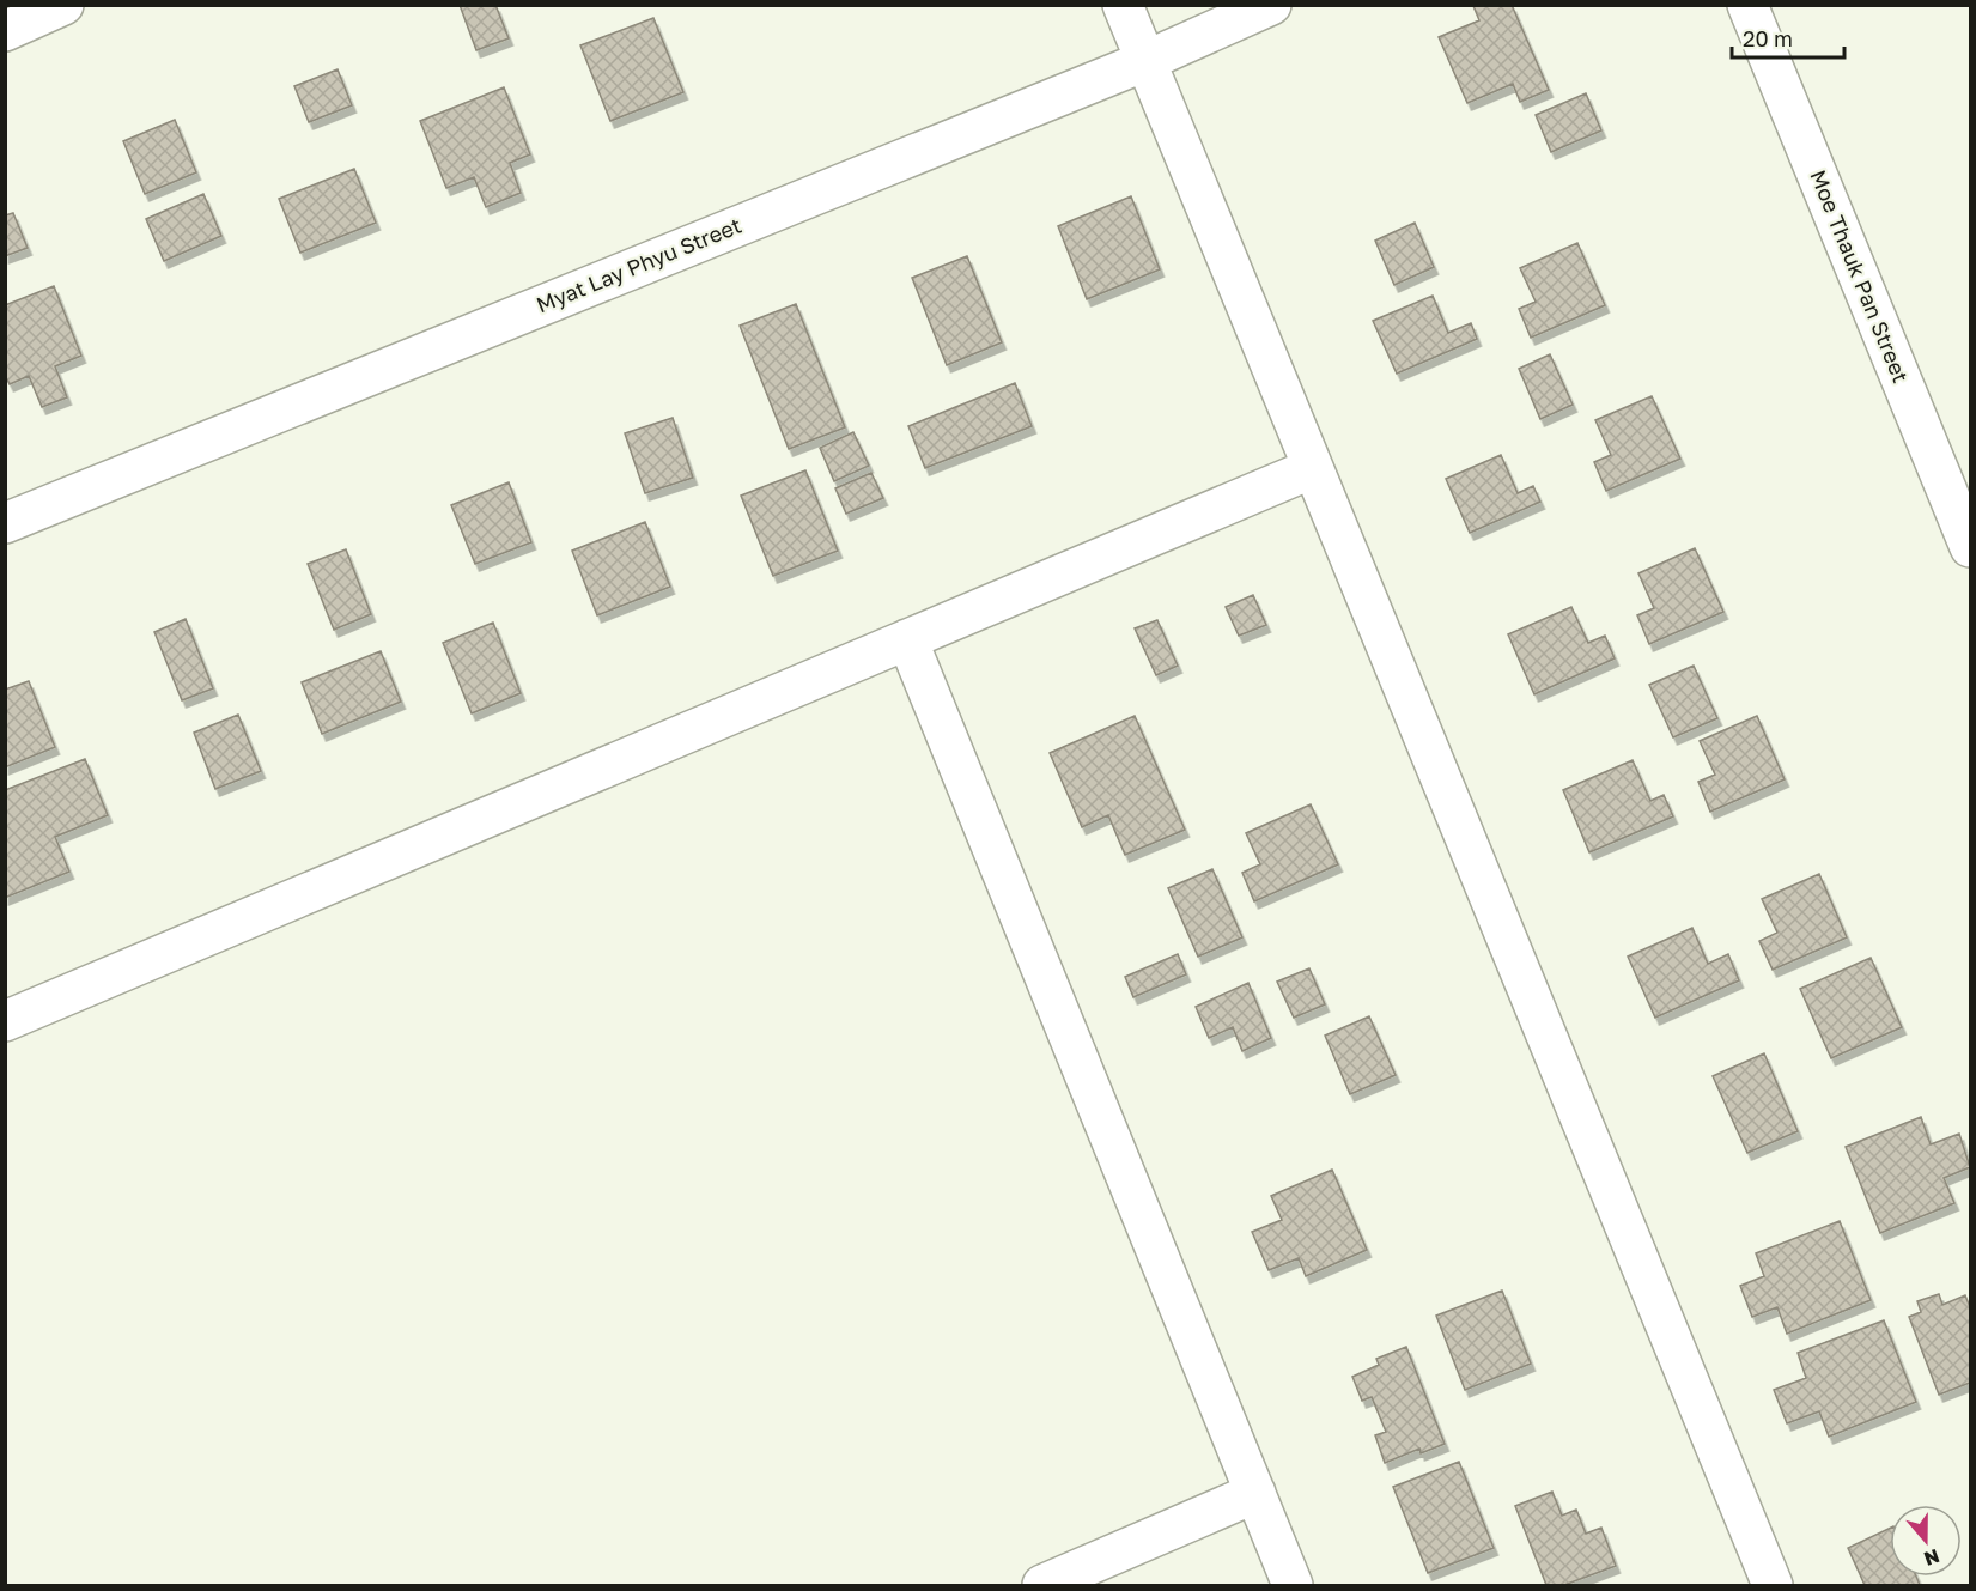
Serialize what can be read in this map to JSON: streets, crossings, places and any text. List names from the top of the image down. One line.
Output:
{"streets":{"street":["Myat Lay Phyu Street","Moe Thauk Pan Street"]},"scale_bar":"20 m","north":"bottom"}
